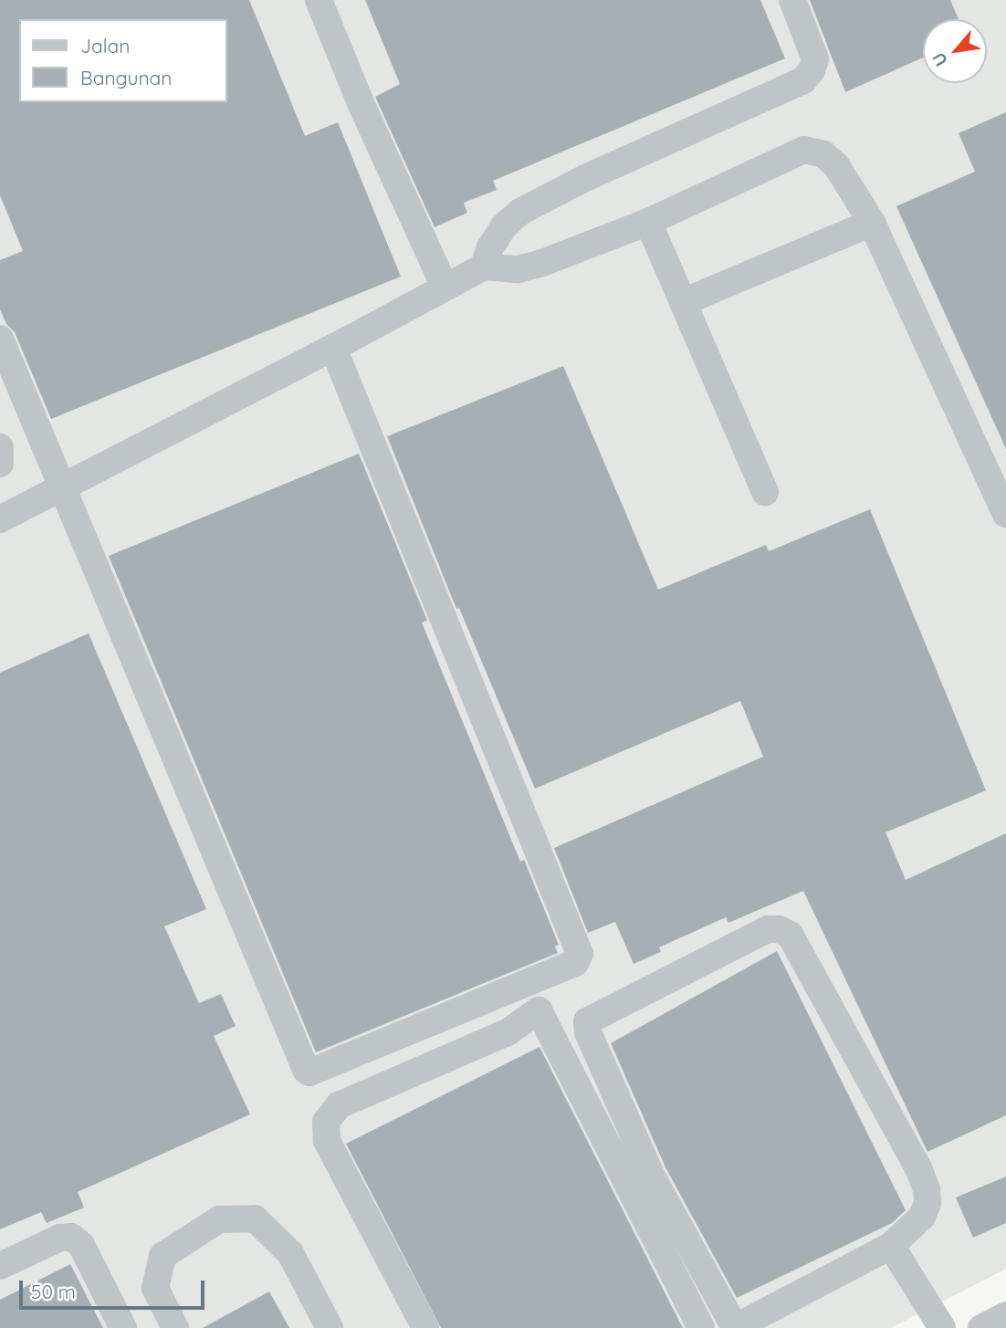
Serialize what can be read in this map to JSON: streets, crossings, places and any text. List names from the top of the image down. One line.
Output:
{"legend":["Jalan","Bangunan"],"scale_bar":"50 m","north":"bottom left"}
